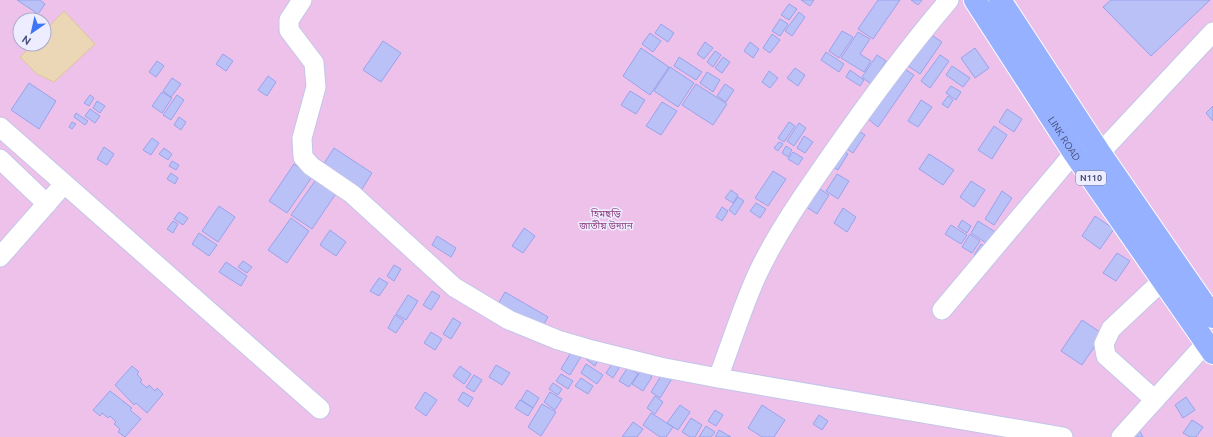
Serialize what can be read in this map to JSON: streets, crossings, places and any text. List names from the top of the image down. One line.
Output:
{"streets":{"highway":["LINK ROAD","N110"]},"parks":["হিমছড়ি জাতীয় উদ্যান"],"north":"bottom left"}
